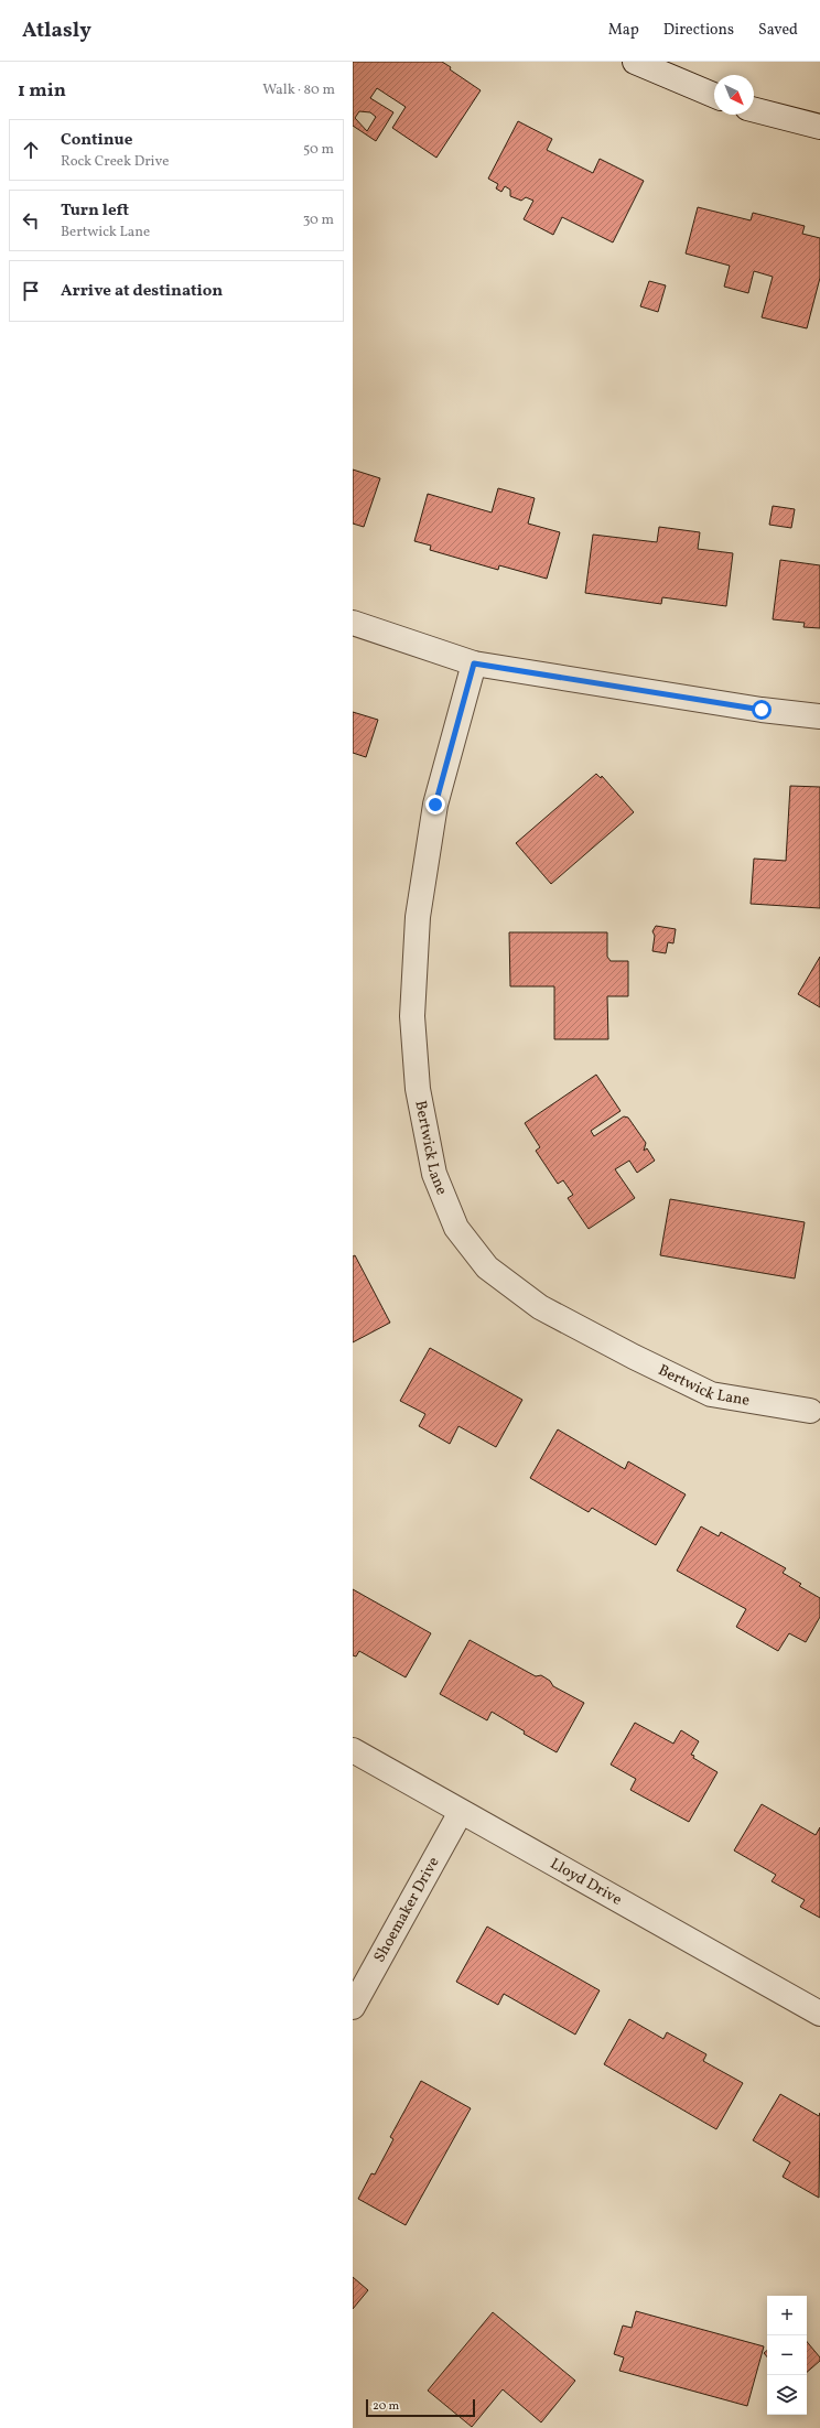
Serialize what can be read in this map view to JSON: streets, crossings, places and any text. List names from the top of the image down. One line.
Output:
{"streets":{"street":["Bertwick Lane","Lloyd Drive","Shoemaker Drive"]},"crossings":[["Lloyd Drive","Shoemaker Drive"]],"scale_bar":"20 m","north":"bottom right","page":{"header":"Atlasly","nav":["Map","Directions","Saved"],"heading":["1 min","Walk · 80 m"],"list":[["Continue","Rock Creek Drive","50 m"],["Turn left","Bertwick Lane","30 m"],"Arrive at destination"],"map_buttons":["+","−"],"scale":"20 m"}}
